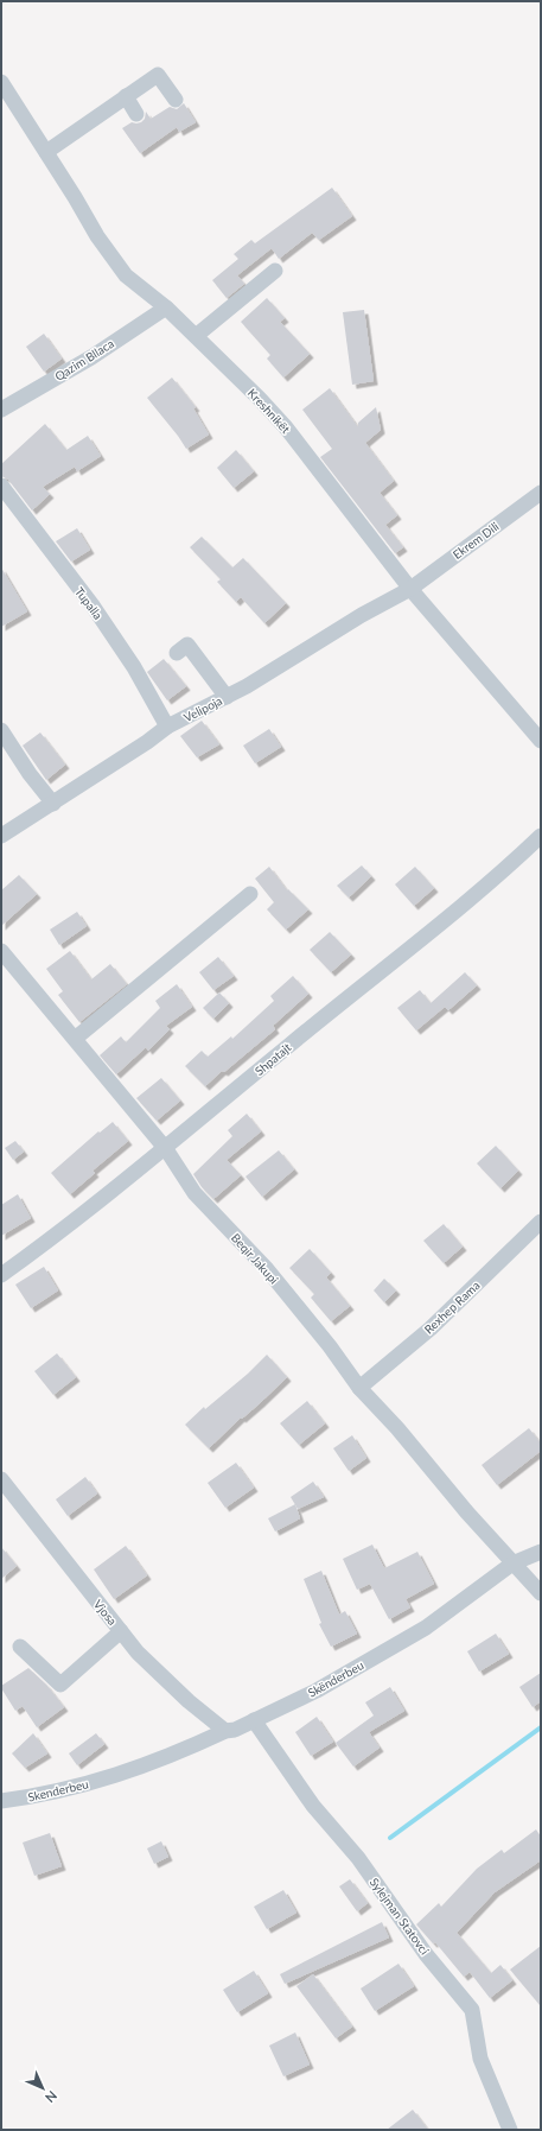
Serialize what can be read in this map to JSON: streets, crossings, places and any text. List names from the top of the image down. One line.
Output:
{"streets":{"street":["Qazim Bllaca","Kreshnikët","Ekrem Dili","Tupalla","Velipoja","Shpatajt","Beqir Jakupi","Rexhep Rama","Vjosa","Skënderbeu","Skenderbeu","Sylejman Statovci"]},"crossings":[["Qazim Bllaca","Kreshnikët"],["Kreshnikët","Ekrem Dili"],["Kreshnikët","Velipoja"],["Ekrem Dili","Velipoja"],["Tupalla","Velipoja"],["Shpatajt","Beqir Jakupi"],["Beqir Jakupi","Rexhep Rama"],["Beqir Jakupi","Skënderbeu"],["Vjosa","Skënderbeu"],["Skënderbeu","Skenderbeu"],["Skënderbeu","Sylejman Statovci"]],"north":"bottom right"}
